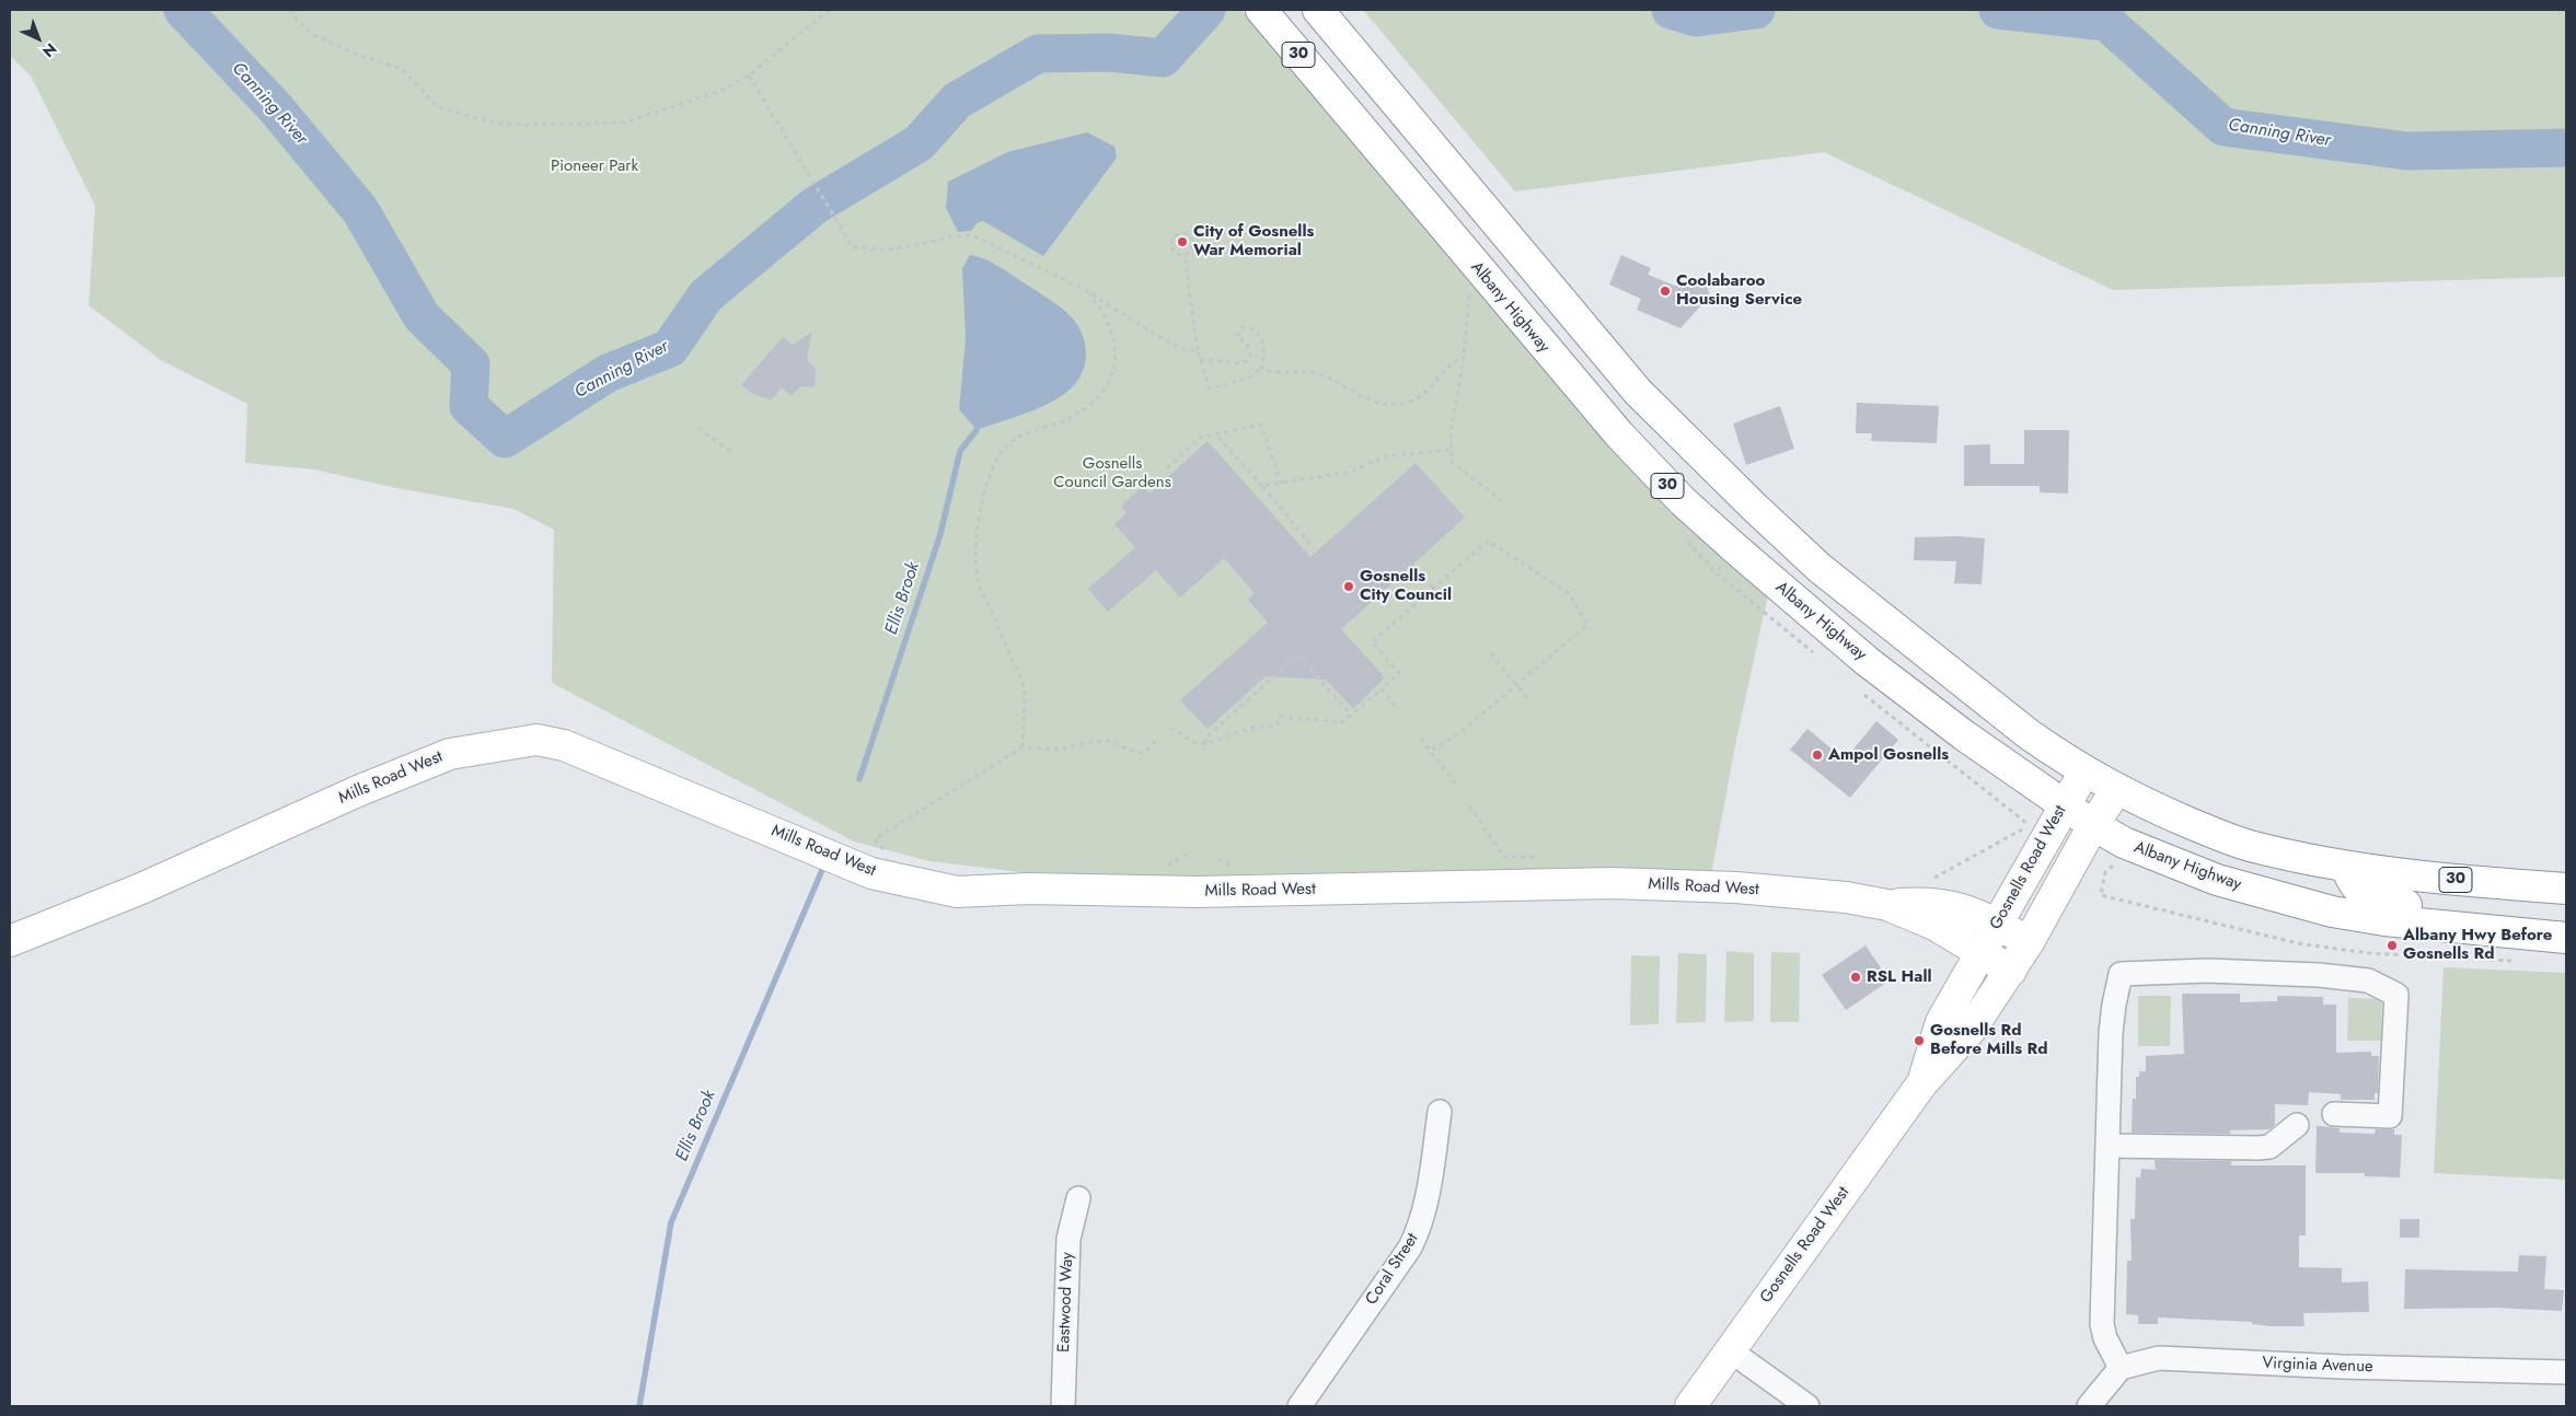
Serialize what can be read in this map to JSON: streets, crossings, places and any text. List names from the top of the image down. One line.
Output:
{"streets":{"main road":["30","Albany Highway","Mills Road West","Gosnells Road West"],"street":["Coral Street","Eastwood Way","Virginia Avenue"]},"crossings":[["30","Gosnells Road West"],["Albany Highway","Gosnells Road West"],["Mills Road West","Gosnells Road West"]],"water":["Canning River","Ellis Brook"],"parks":["Pioneer Park","Gosnells Council Gardens"],"places":["City of Gosnells War Memorial","Coolabaroo Housing Service","Gosnells City Council","Ampol Gosnells","Albany Hwy Before Gosnells Rd","RSL Hall","Gosnells Rd Before Mills Rd"],"north":"bottom right"}
